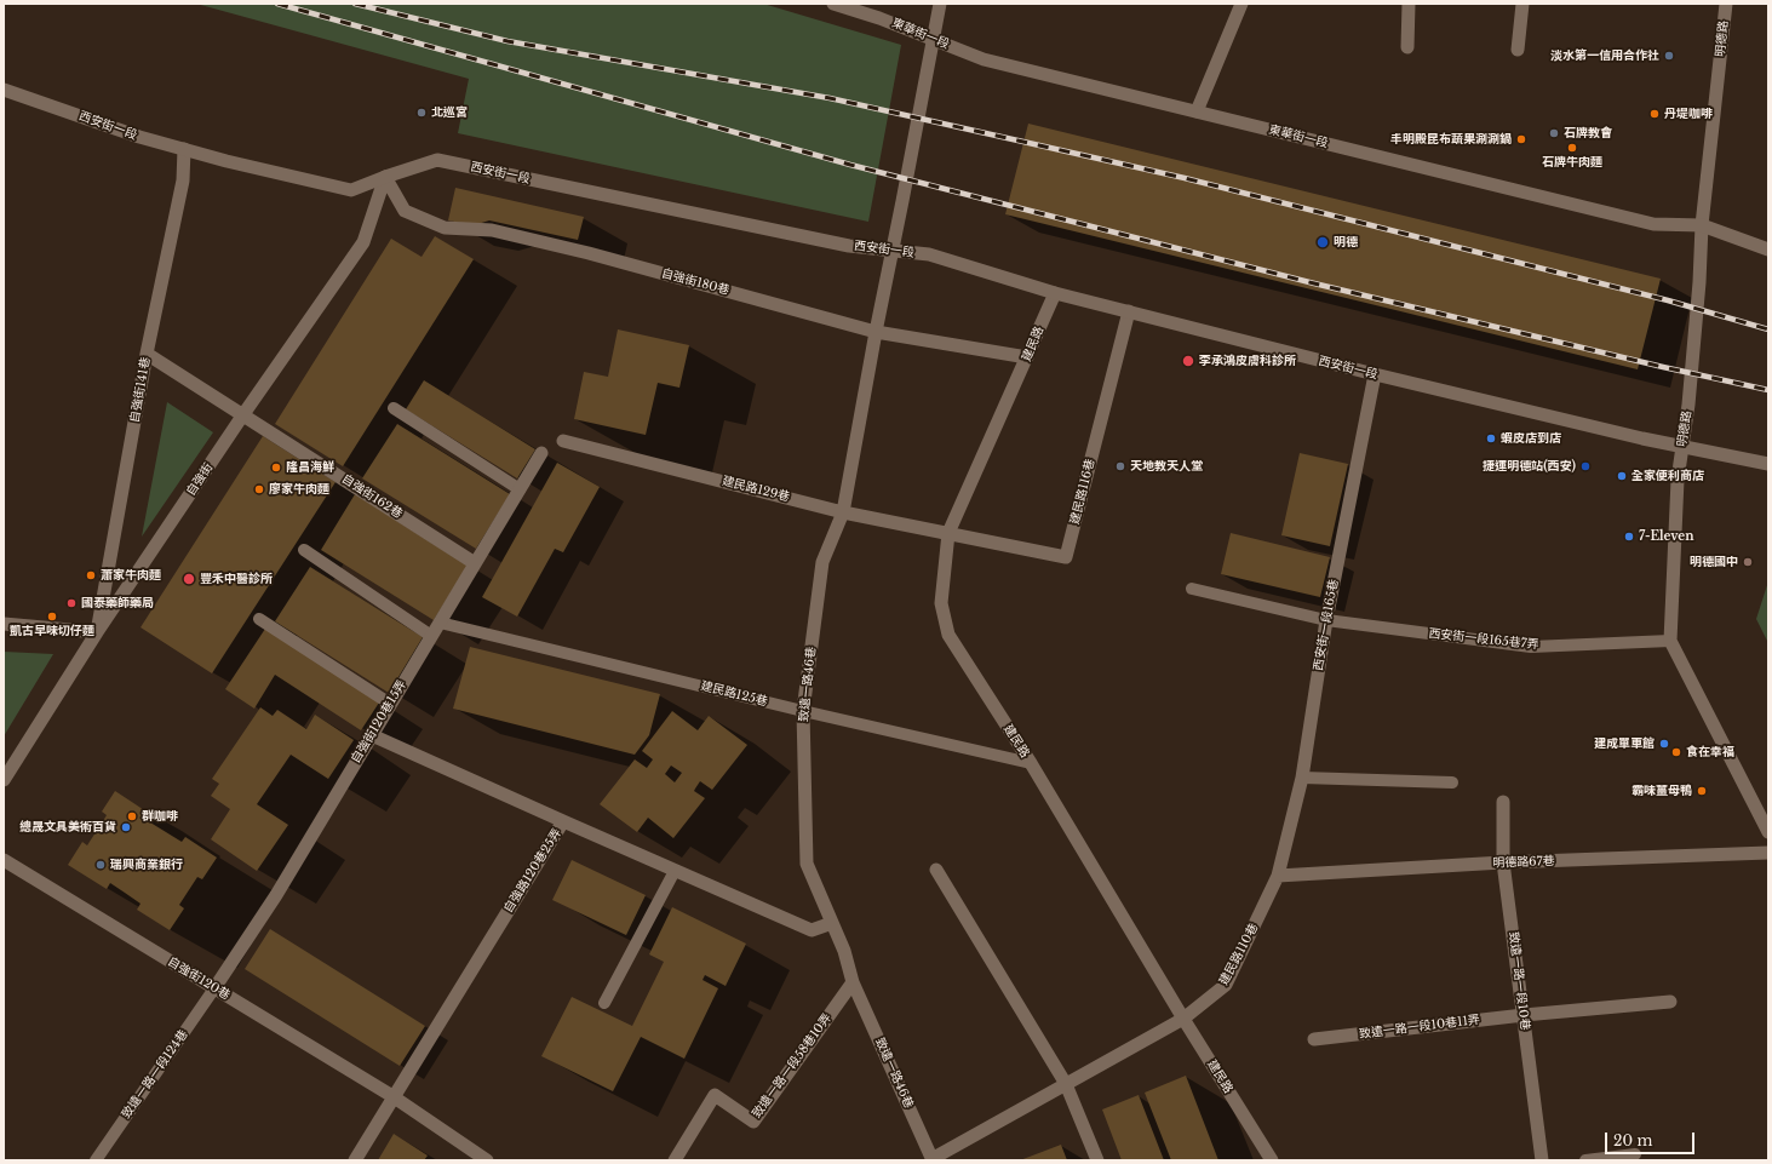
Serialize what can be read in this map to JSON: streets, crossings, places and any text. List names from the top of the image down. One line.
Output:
{"streets":{"street":["東華街一段","明德路","西安街一段","自強街180巷","建民路","自強街141巷","自強街","建民路129巷","建民路116巷","自強街162巷","西安街一段165巷","致遠一路46巷","自強街120巷15弄","明德路67巷","自強路120巷25弄","建民路110巷","自強街120巷","致遠一路一段10巷","致遠一路一段10巷11弄","致遠一路一段58巷10弄"],"lane":["西安街一段165巷7弄","建民路125巷","致遠一路一段124巷"]},"crossings":[["東華街一段","明德路"],["東華街一段","致遠一路46巷"],["明德路","西安街一段"],["明德路","西安街一段165巷7弄"],["西安街一段","自強街180巷"],["西安街一段","建民路"],["西安街一段","自強街141巷"],["西安街一段","自強街"],["西安街一段","建民路116巷"],["西安街一段","西安街一段165巷"],["西安街一段","致遠一路46巷"],["自強街180巷","建民路"],["自強街180巷","自強街"],["自強街180巷","致遠一路46巷"],["建民路","建民路129巷"],["建民路","建民路116巷"],["建民路","建民路125巷"],["建民路","建民路110巷"],["自強街141巷","自強街"],["自強街141巷","自強街162巷"],["自強街","自強街162巷"],["建民路129巷","建民路116巷"],["建民路129巷","致遠一路46巷"],["自強街162巷","自強街120巷15弄"],["西安街一段165巷","西安街一段165巷7弄"],["西安街一段165巷","明德路67巷"],["西安街一段165巷","建民路110巷"],["致遠一路46巷","建民路125巷"],["致遠一路46巷","自強路120巷25弄"],["致遠一路46巷","建民路110巷"],["致遠一路46巷","致遠一路一段58巷10弄"],["建民路125巷","自強街120巷15弄"],["自強街120巷15弄","自強街120巷"],["自強街120巷15弄","致遠一路一段124巷"],["明德路67巷","建民路110巷"],["明德路67巷","致遠一路一段10巷"],["自強路120巷25弄","自強街120巷"],["自強街120巷","致遠一路一段124巷"],["致遠一路一段10巷","致遠一路一段10巷11弄"]],"places":["淡水第一信用合作社","北巡宮","丹堤咖啡","石牌教會","丰明殿昆布蔬果涮涮鍋","石牌牛肉麵","明德","李承鴻皮膚科診所","蝦皮店到店","天地教天人堂","捷運明德站(西安)","隆昌海鮮","全家便利商店","廖家牛肉麵","7-Eleven","明德國中","蕭家牛肉麵","豐禾中醫診所","國泰藥師藥局","凱古早味切仔麵","建成單車館","食在幸福","霸味薑母鴨","群咖啡","總晟文具美術百貨","瑞興商業銀行"],"scale_bar":"20 m"}
